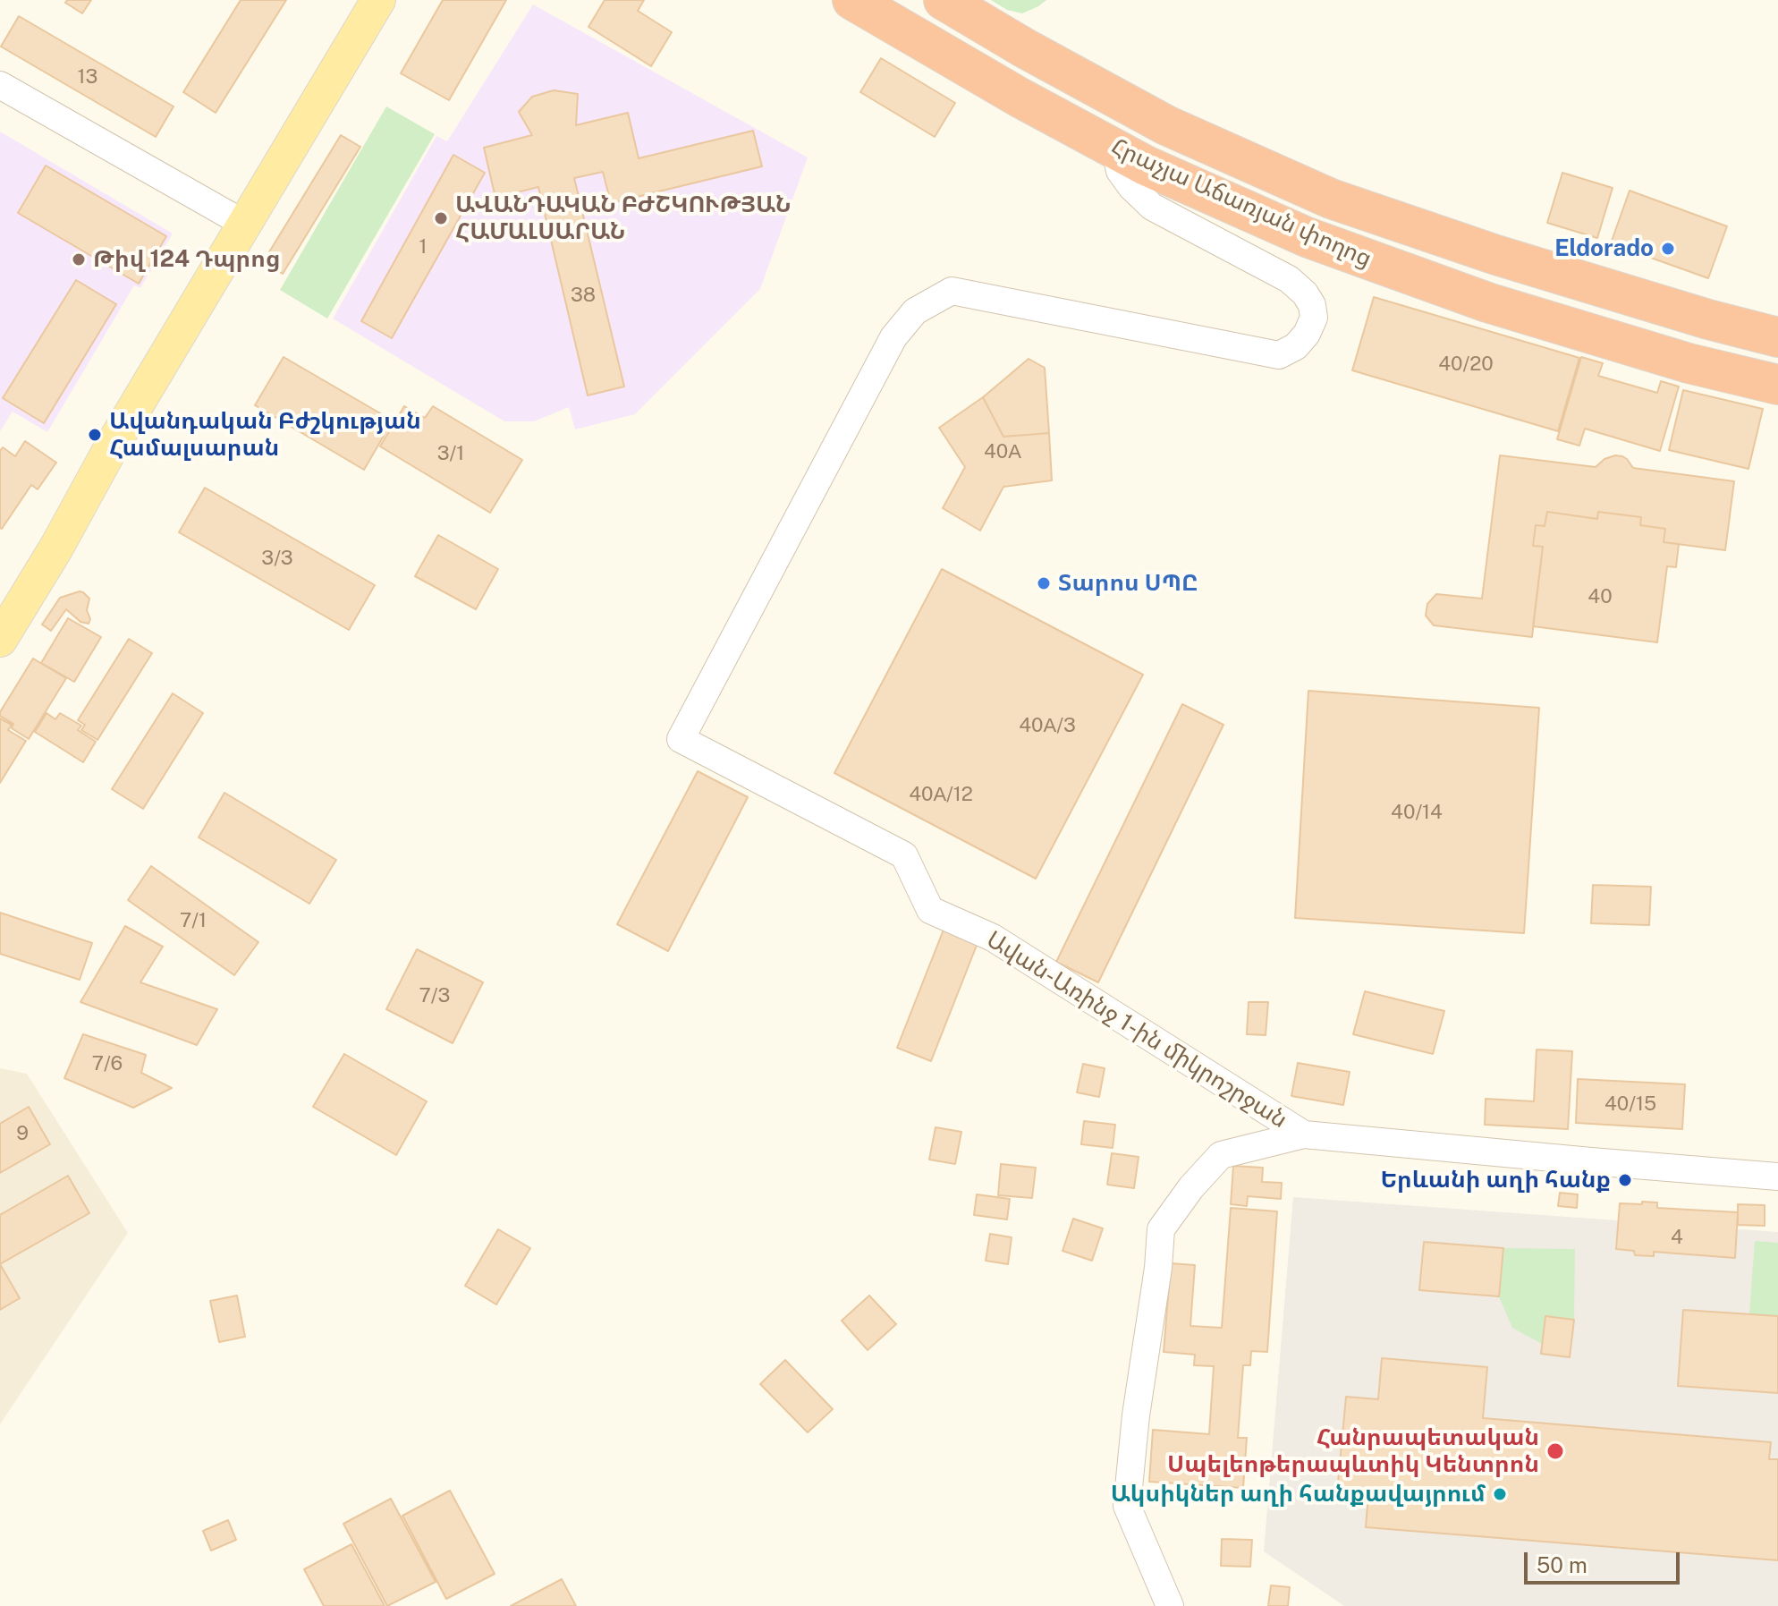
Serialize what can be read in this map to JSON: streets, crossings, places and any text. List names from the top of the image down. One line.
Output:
{"streets":{"highway":["Հրաչյա Աճառյան փողոց"],"street":["Ավան-Առինջ 1-ին միկրոշրջան"]},"crossings":[["Հրաչյա Աճառյան փողոց","Ավան-Առինջ 1-ին միկրոշրջան"]],"places":["ԱՎԱՆԴԱԿԱՆ ԲԺՇԿՈՒԹՅԱՆ ՀԱՄԱԼՍԱՐԱՆ","Eldorado","Թիվ 124 Դպրոց","Ավանդական Բժշկության Համալսարան","Տարոս ՍՊԸ","Երևանի աղի հանք","Հանրապետական Սպելեոթերապևտիկ Կենտրոն","Ակսիկներ աղի հանքավայրում"],"house_numbers":["13","1","38","40/20","40А","3/1","3/3","40","40А/3","40А/12","40/14","7/1","7/3","7/6","40/15","9","4"],"scale_bar":"50 m"}
